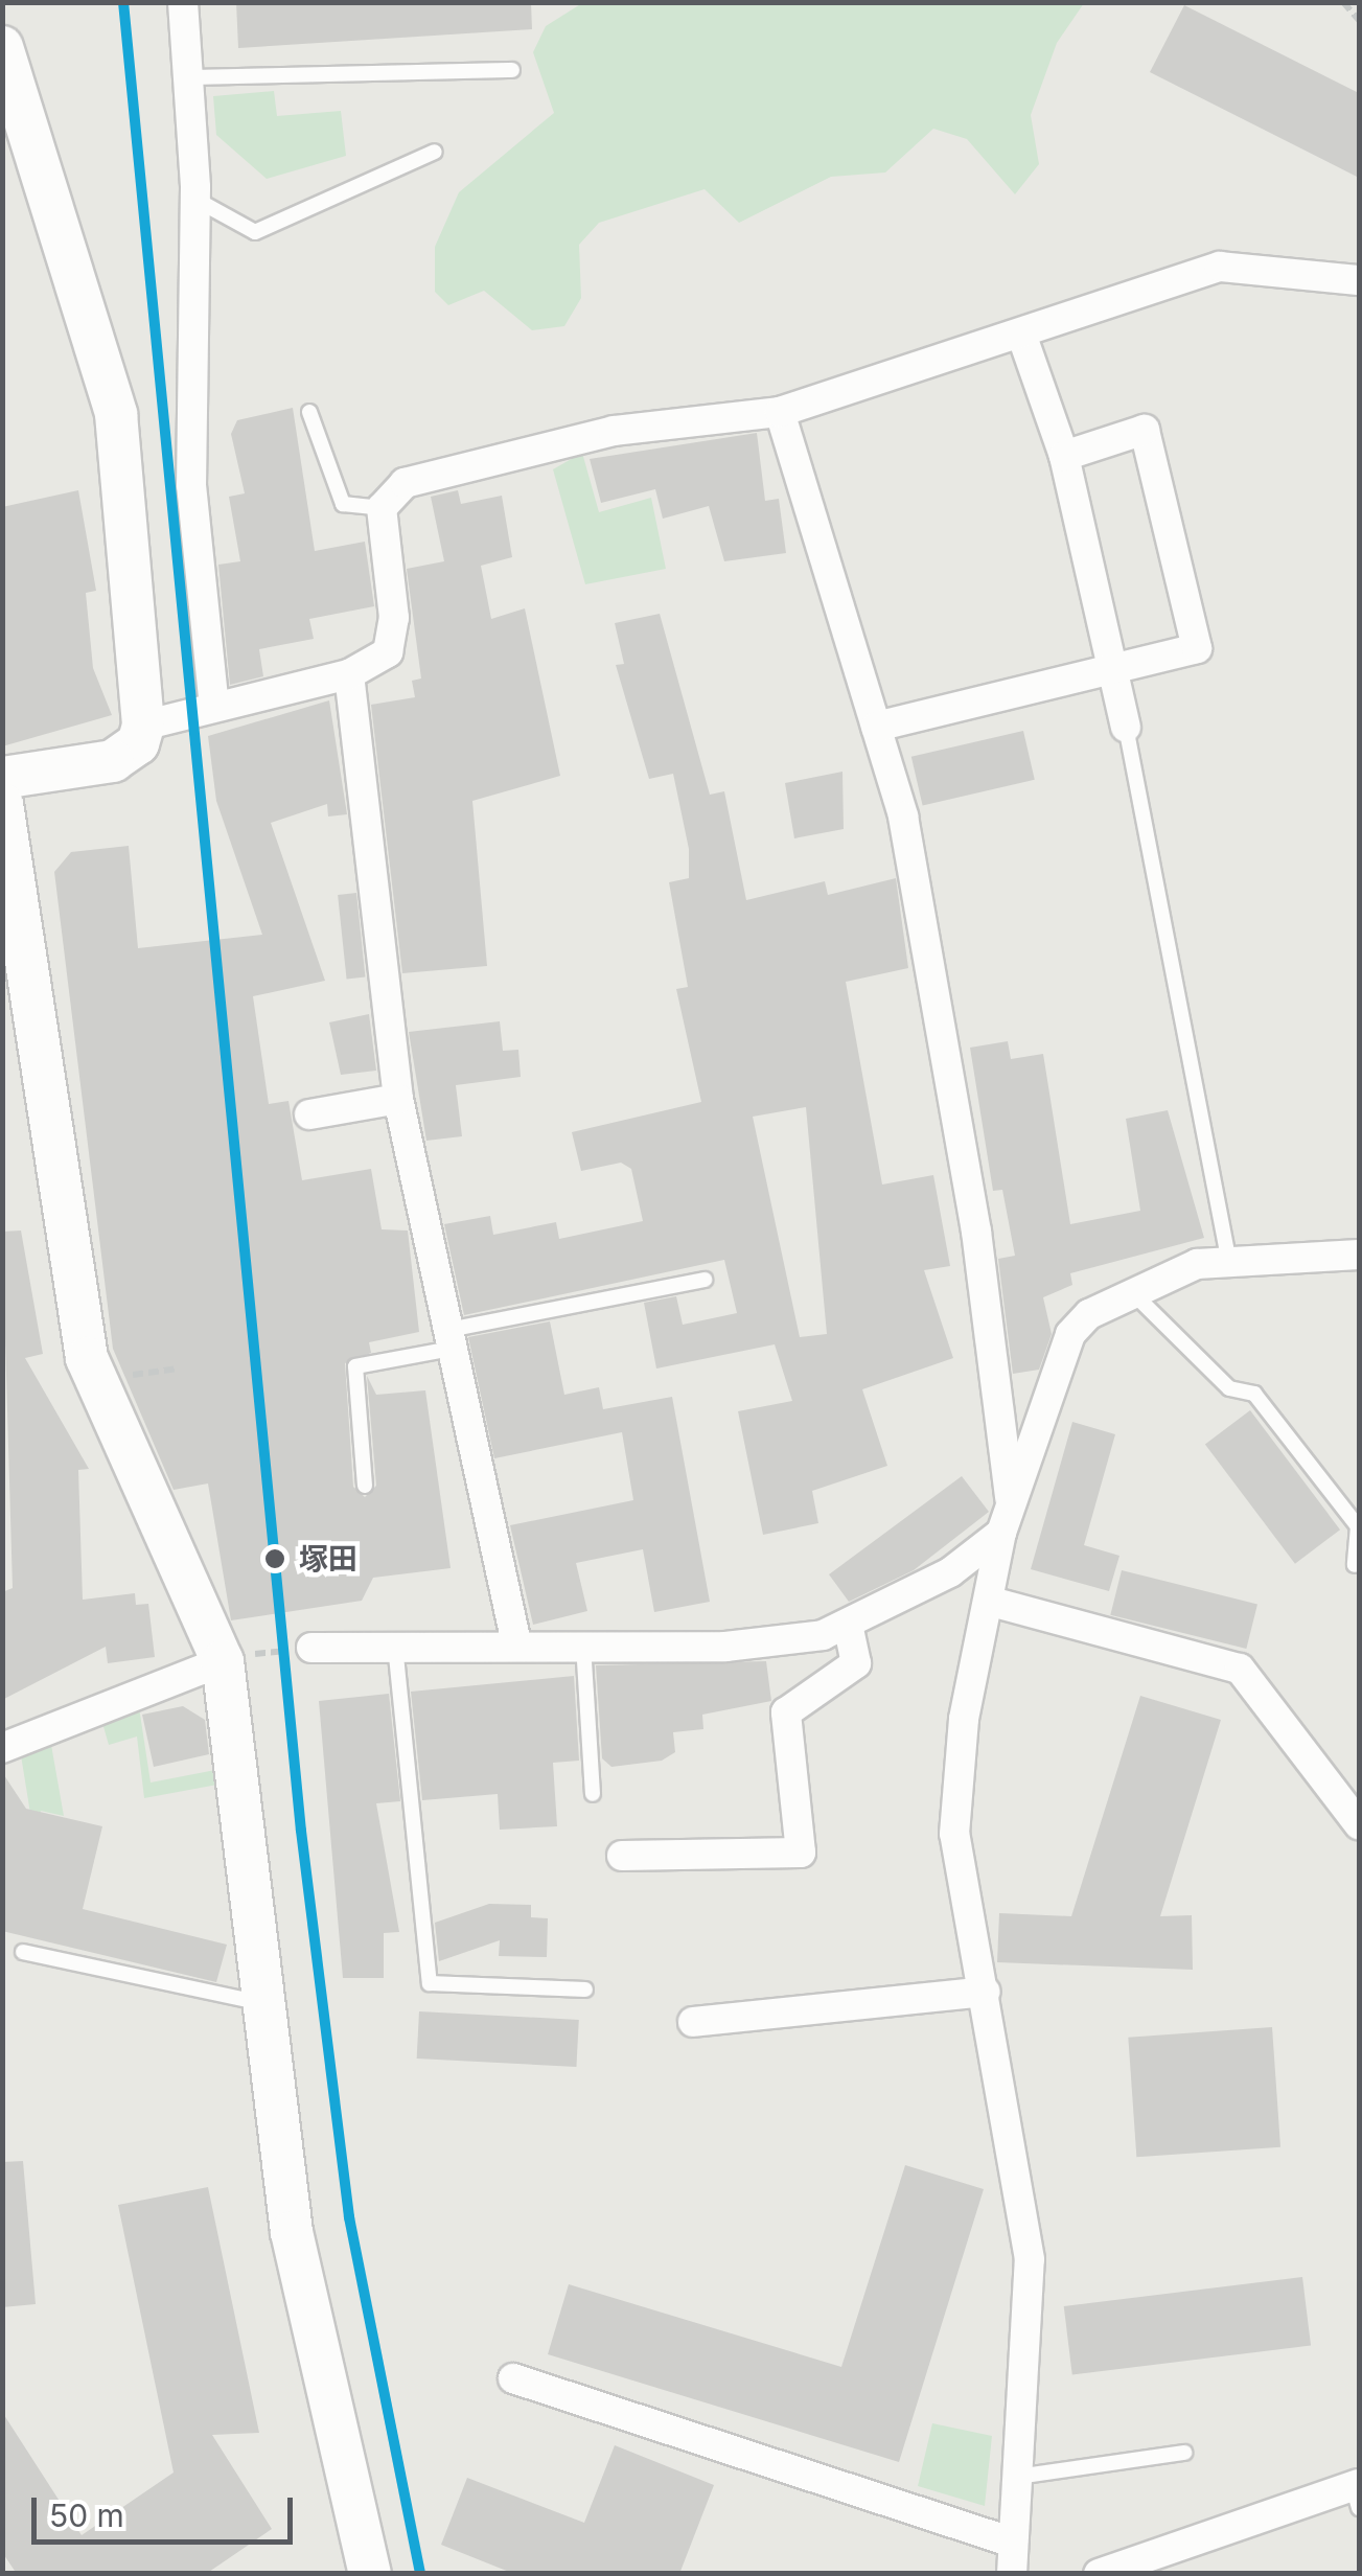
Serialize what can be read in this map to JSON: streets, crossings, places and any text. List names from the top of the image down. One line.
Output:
{"places":["塚田"],"scale_bar":"50 m"}
